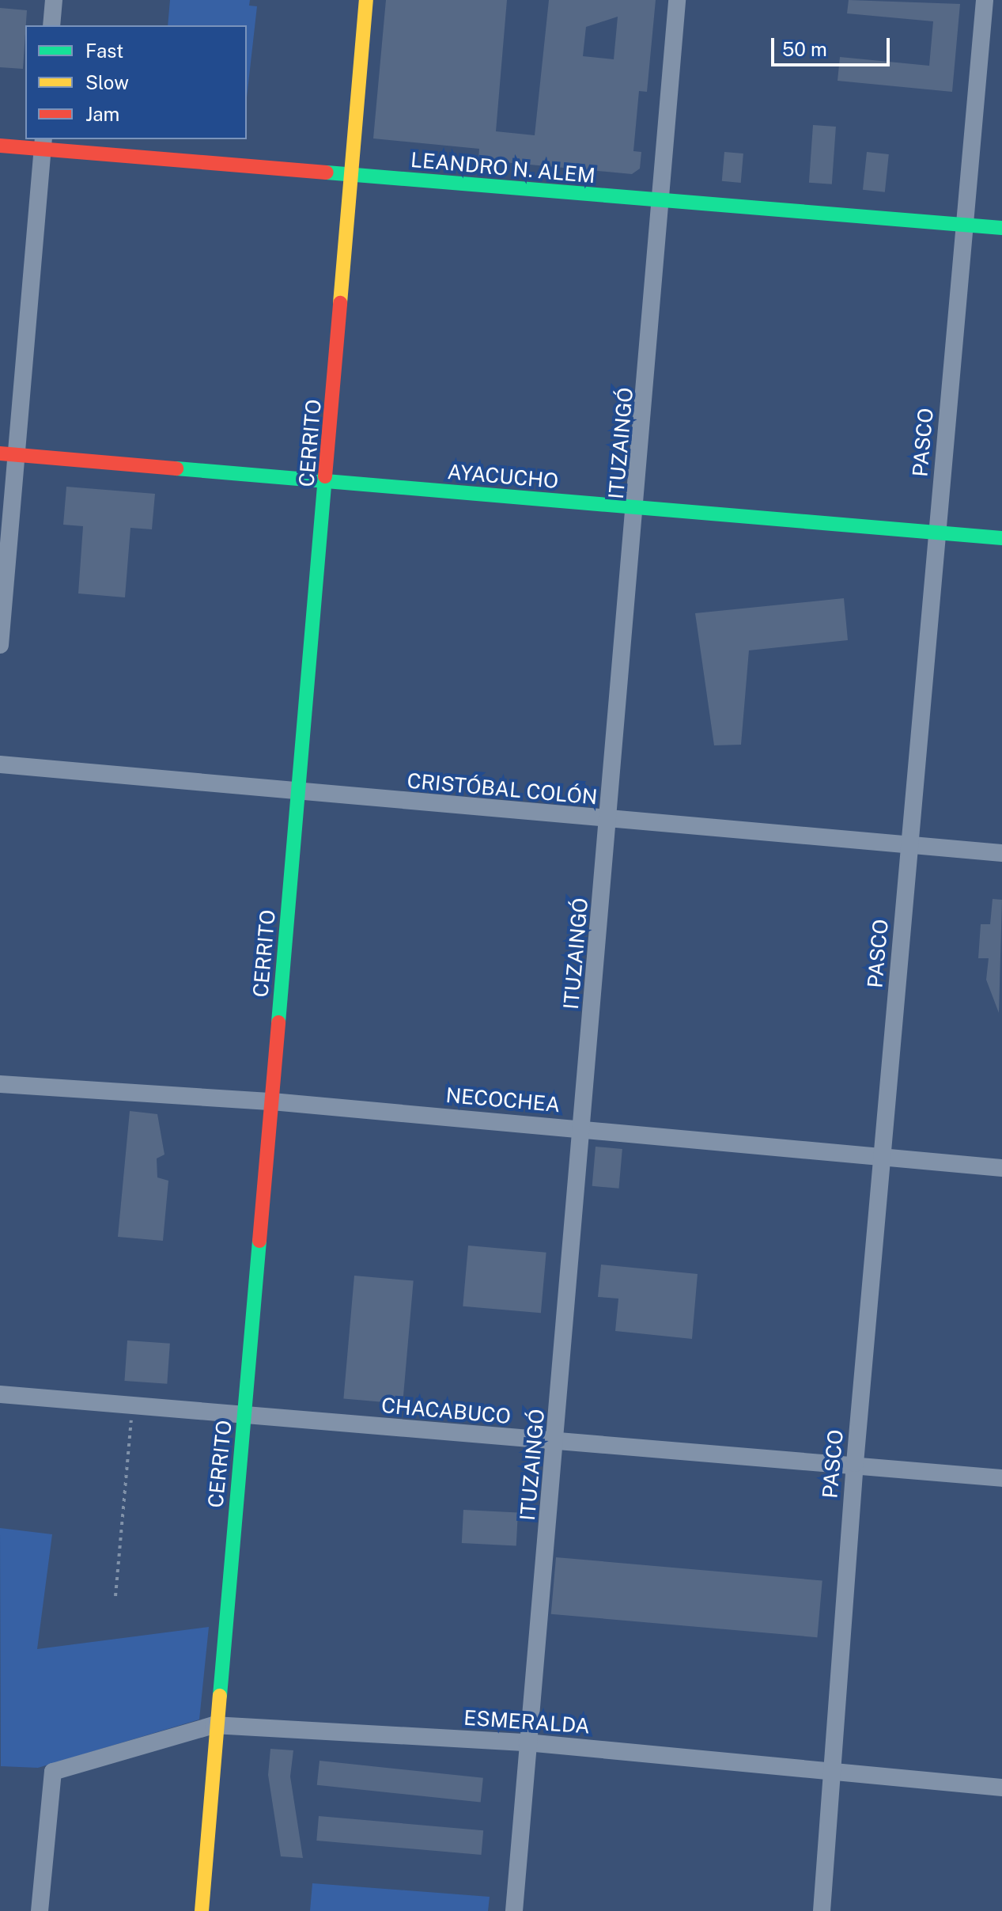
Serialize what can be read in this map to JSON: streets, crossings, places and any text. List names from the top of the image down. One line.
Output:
{"streets":{"main road":["LEANDRO N. ALEM","CERRITO","AYACUCHO"],"street":["PASCO","ITUZAINGÓ","CRISTÓBAL COLÓN","NECOCHEA","CHACABUCO","ESMERALDA"]},"crossings":[["LEANDRO N. ALEM","PASCO"],["LEANDRO N. ALEM","CERRITO"],["LEANDRO N. ALEM","ITUZAINGÓ"],["PASCO","AYACUCHO"],["PASCO","CRISTÓBAL COLÓN"],["PASCO","NECOCHEA"],["PASCO","CHACABUCO"],["PASCO","ESMERALDA"],["CERRITO","AYACUCHO"],["CERRITO","CRISTÓBAL COLÓN"],["CERRITO","NECOCHEA"],["CERRITO","CHACABUCO"],["CERRITO","ESMERALDA"],["ITUZAINGÓ","AYACUCHO"],["ITUZAINGÓ","CRISTÓBAL COLÓN"],["ITUZAINGÓ","NECOCHEA"],["ITUZAINGÓ","CHACABUCO"],["ITUZAINGÓ","ESMERALDA"]],"legend":["Fast","Slow","Jam"],"scale_bar":"50 m"}
